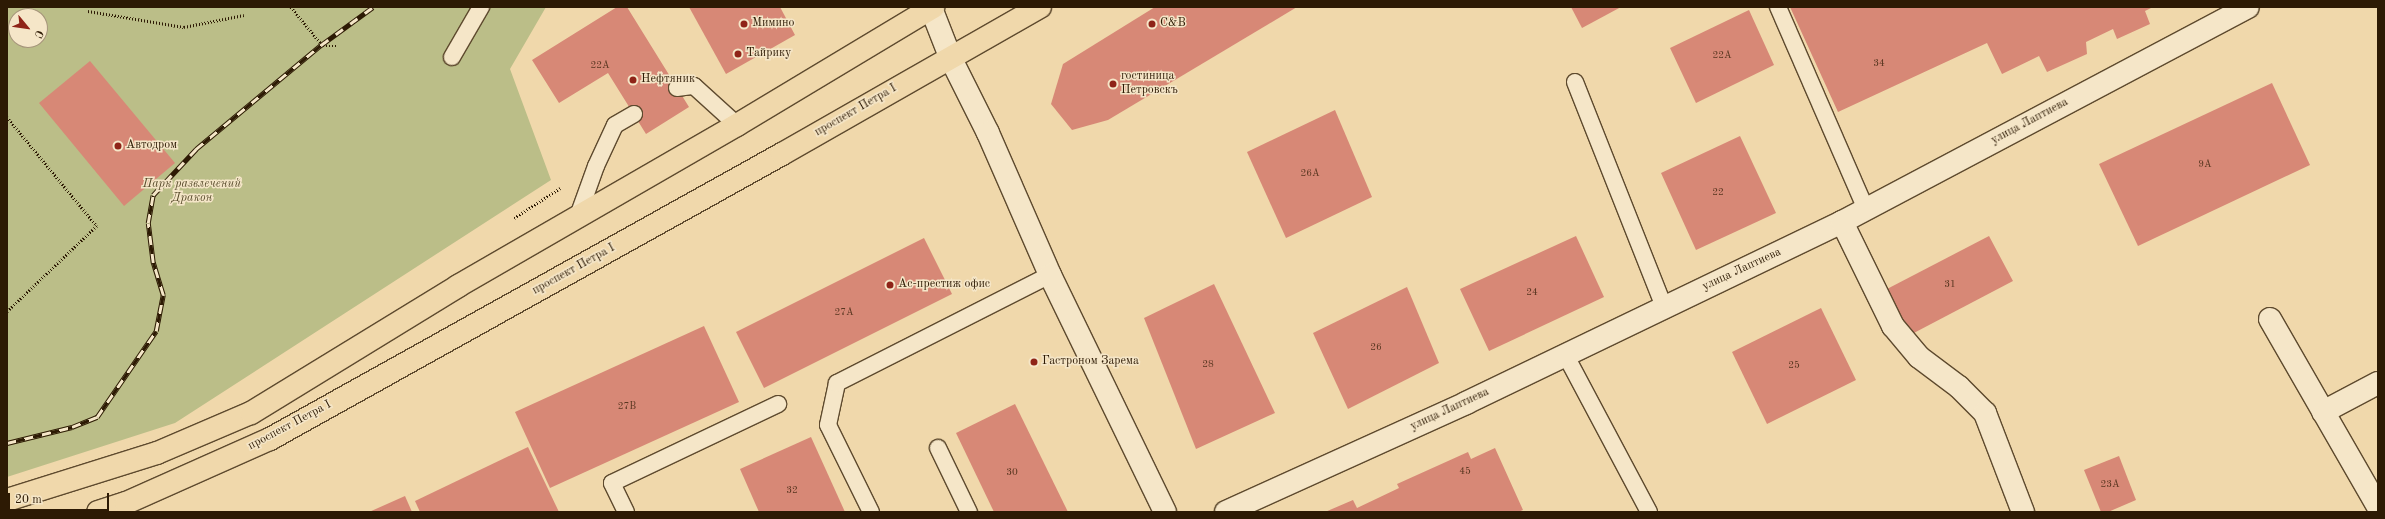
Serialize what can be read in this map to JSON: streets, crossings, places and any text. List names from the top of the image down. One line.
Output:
{"streets":{"main road":["проспект Петра I"],"street":["улица Лаптиева"]},"parks":["Парк развлечений Дракон"],"places":["Мимино","С&В","Тайрику","Нефтяник","гостиница Петровскъ","Автодром","Ас-престиж офис","Гастроном Зарема"],"house_numbers":["22А","34","22А","9А","26А","22","31","24","27А","26","28","25","27В","45","30","23А","32"],"scale_bar":"20 m","north":"bottom right"}
